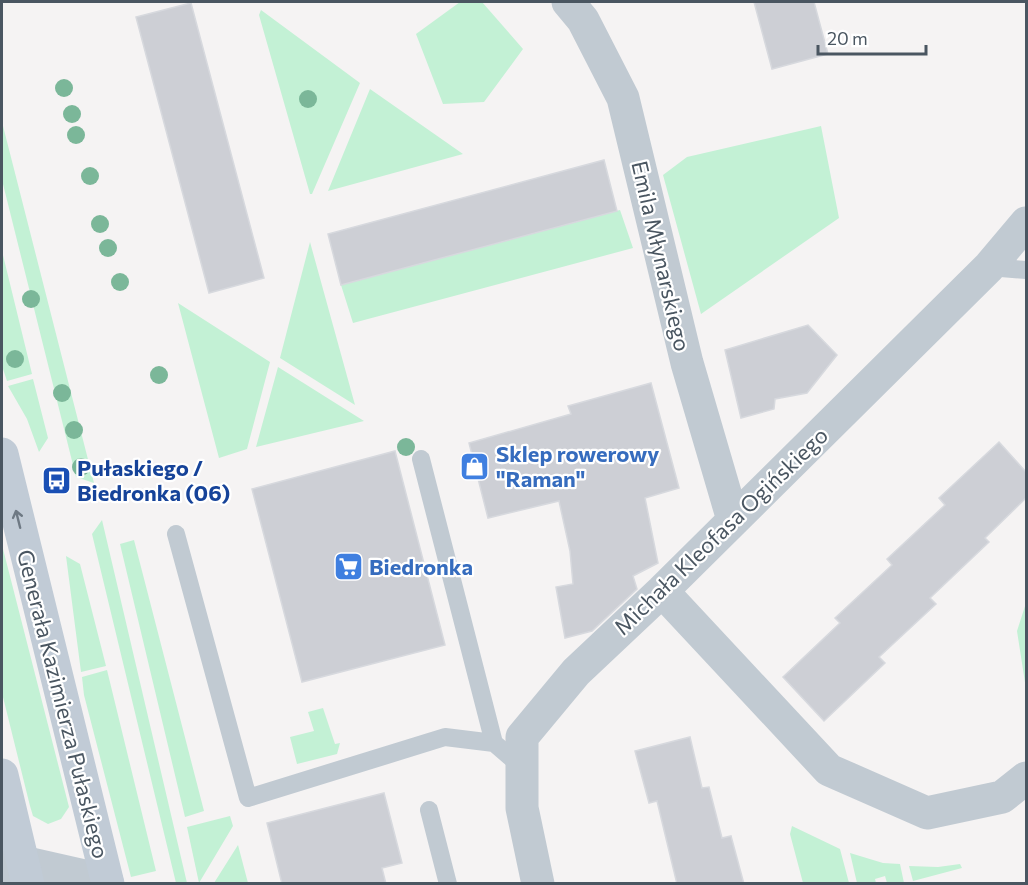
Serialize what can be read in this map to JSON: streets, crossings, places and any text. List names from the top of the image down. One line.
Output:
{"streets":{"main road":["Generała Kazimierza Pułaskiego"],"street":["Emila Młynarskiego","Michała Kleofasa Ogińskiego"]},"crossings":[["Emila Młynarskiego","Michała Kleofasa Ogińskiego"]],"one_way":["Generała Kazimierza Pułaskiego"],"places":{"shop":["Sklep rowerowy \"Raman\""],"bus stop":["Pułaskiego / Biedronka (06)"],"supermarket":["Biedronka"]},"scale_bar":"20 m"}
